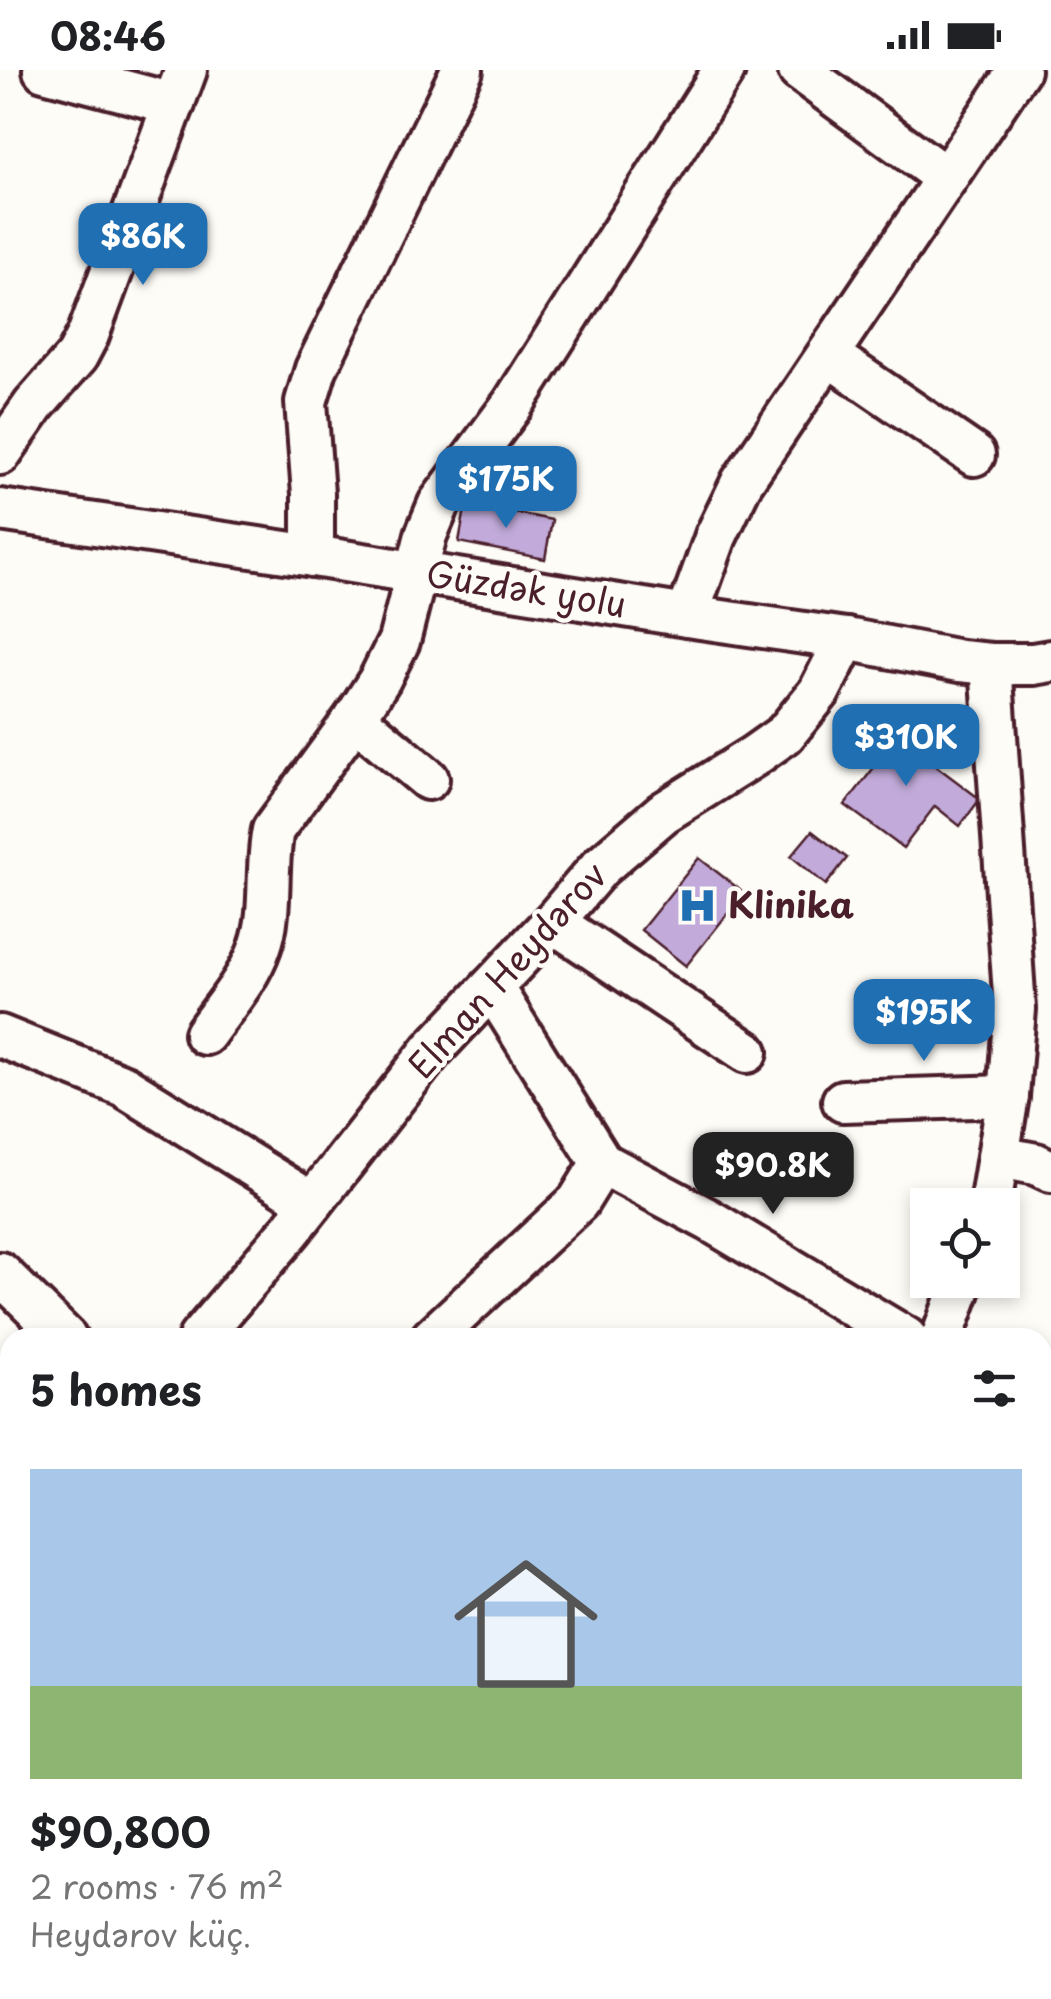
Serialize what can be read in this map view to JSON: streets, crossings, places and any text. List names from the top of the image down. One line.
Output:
{"streets":{"street":["Güzdək yolu","Elman Heydərov"]},"crossings":[["Güzdək yolu","Elman Heydərov"]],"places":{"hospital":["Klinika"]},"page":{"status":"08:46","price":["$86K","$175K","$310K","$195K","$90.8K"],"heading":"5 homes","list":[{"name":"$90,800","note":"2 rooms · 76 m² · Heydərov küç."}]}}
